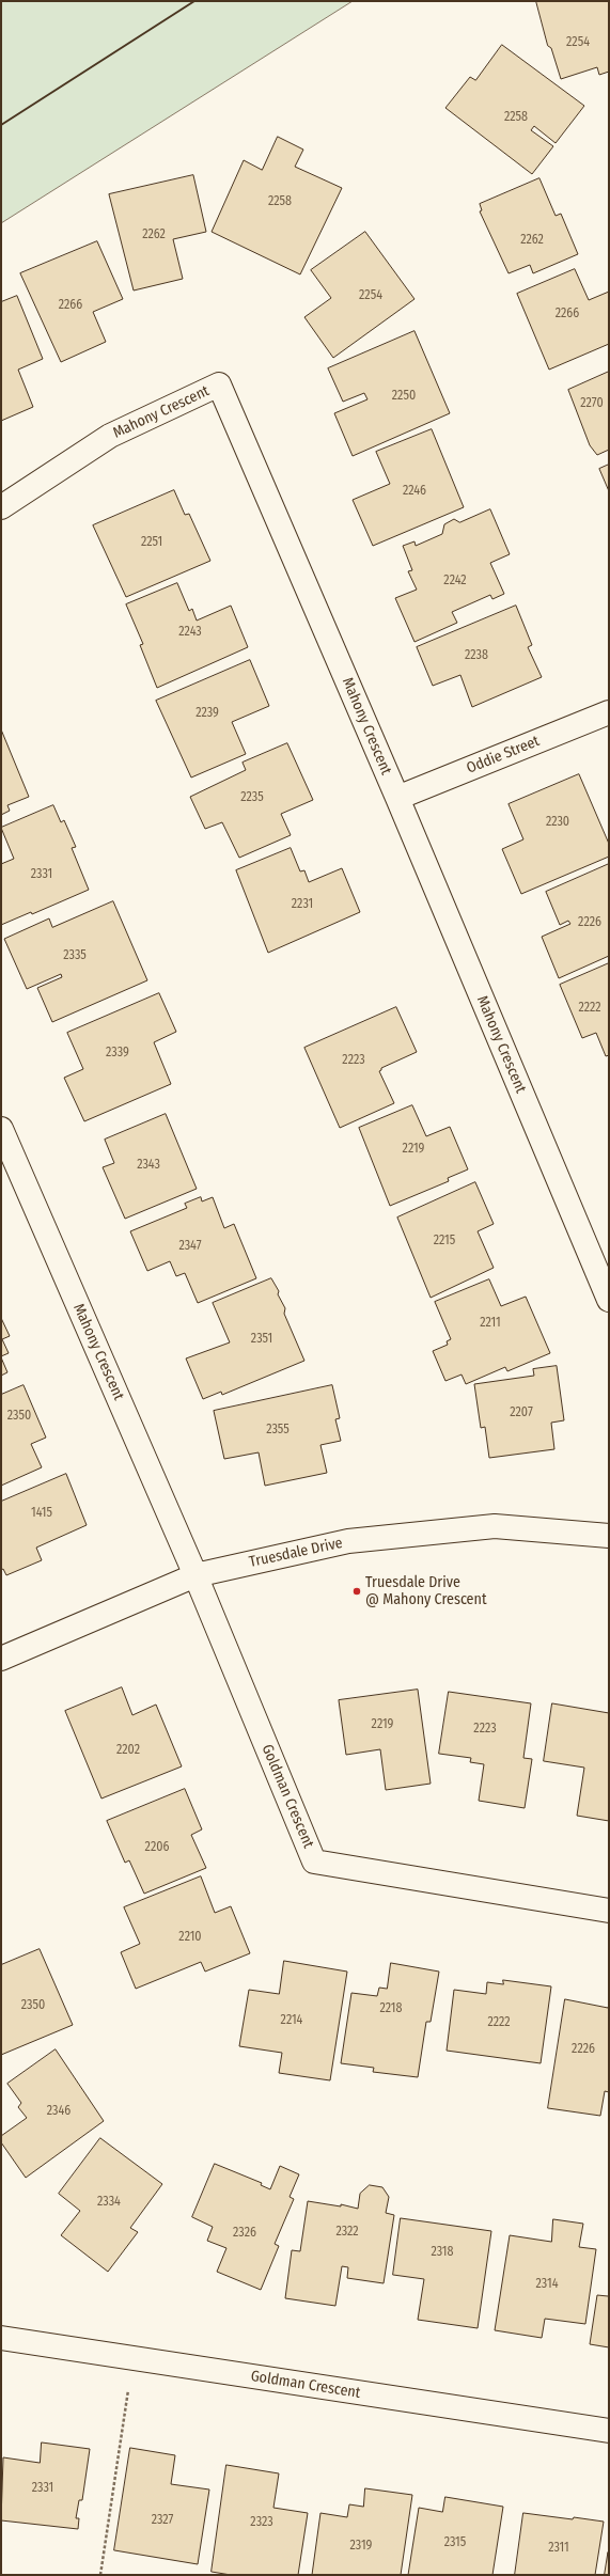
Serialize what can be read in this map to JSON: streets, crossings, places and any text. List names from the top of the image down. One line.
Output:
{"streets":{"street":["Mahony Crescent","Oddie Street","Truesdale Drive","Goldman Crescent"]},"crossings":[["Mahony Crescent","Oddie Street"],["Mahony Crescent","Truesdale Drive"],["Mahony Crescent","Goldman Crescent"],["Truesdale Drive","Goldman Crescent"]],"places":["Truesdale Drive @ Mahony Crescent"],"house_numbers":["2254","2258","2258","2262","2262","2254","2266","2266","2250","2270","2246","2251","2242","2243","2238","2239","2235","2230","2331","2231","2226","2335","2222","2339","2223","2219","2343","2215","2347","2211","2351","2207","2350","2355","1415","2219","2223","2202","2206","2210","2350","2218","2214","2222","2226","2346","2334","2322","2326","2318","2314","2331","2327","2323","2315","2319","2311"]}
